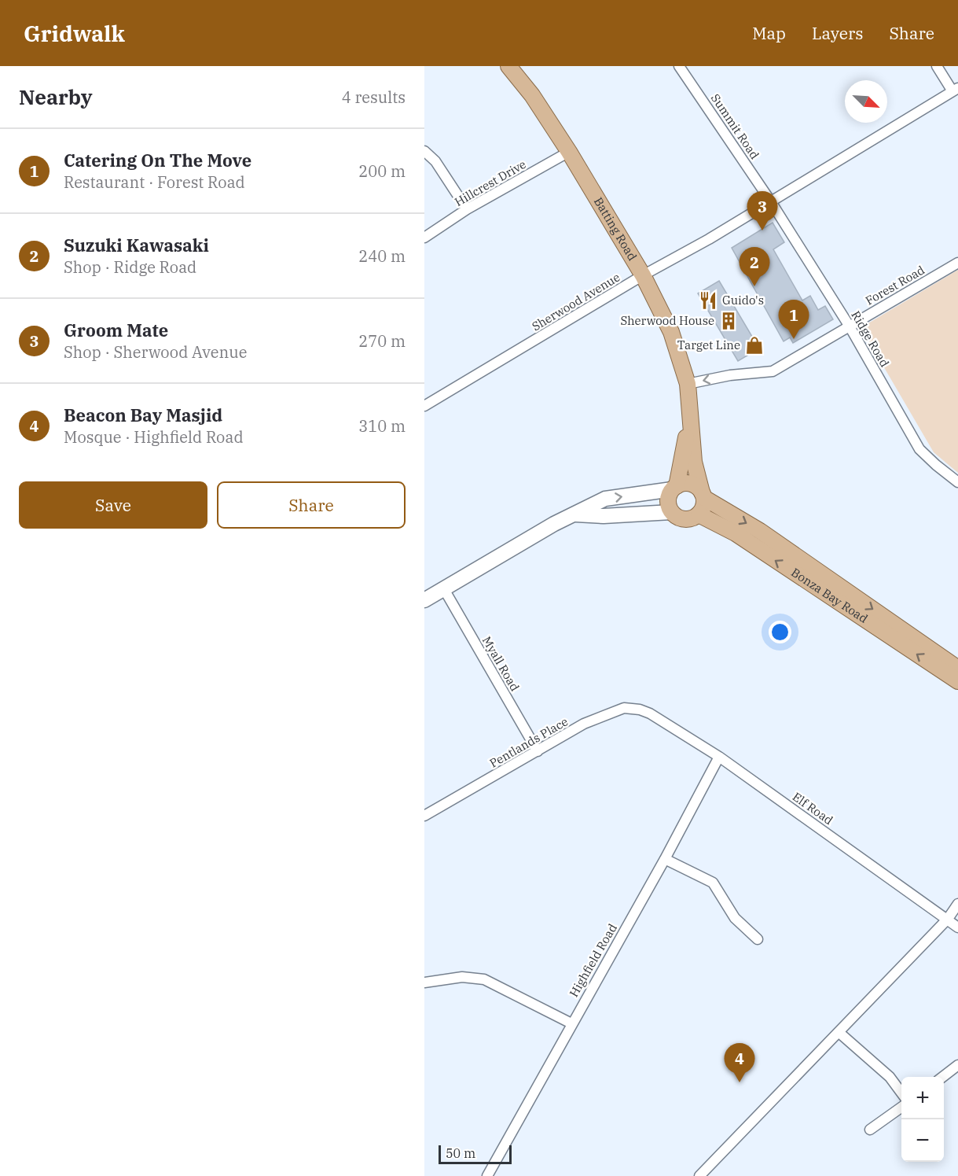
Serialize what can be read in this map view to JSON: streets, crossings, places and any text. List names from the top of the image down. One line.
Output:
{"streets":{"main road":["Batting Road","Bonza Bay Road"],"street":["Summit Road","Hillcrest Drive","Forest Road","Sherwood Avenue","Ridge Road","Myall Road","Pentlands Place","Elf Road","Highfield Road"]},"crossings":[["Summit Road","Sherwood Avenue"],["Summit Road","Ridge Road"],["Hillcrest Drive","Batting Road"],["Batting Road","Forest Road"],["Batting Road","Sherwood Avenue"],["Batting Road","Bonza Bay Road"],["Forest Road","Ridge Road"],["Sherwood Avenue","Ridge Road"],["Myall Road","Pentlands Place"],["Pentlands Place","Elf Road"],["Elf Road","Highfield Road"]],"one_way":["Forest Road"],"places":{"restaurant":["Guido's"],"building":["Sherwood House"],"shop":["Target Line"]},"scale_bar":"50 m","north":"bottom right","page":{"header":"Gridwalk","nav":["Map","Layers","Share"],"heading":["Nearby","4 results"],"list":[{"mark":"1","name":"Catering On The Move","note":"Restaurant · Forest Road","value":"200 m"},{"mark":"2","name":"Suzuki Kawasaki","note":"Shop · Ridge Road","value":"240 m"},{"mark":"3","name":"Groom Mate","note":"Shop · Sherwood Avenue","value":"270 m"},{"mark":"4","name":"Beacon Bay Masjid","note":"Mosque · Highfield Road","value":"310 m"}],"pins":["3","2","1","4"],"buttons":["Save","Share"],"map_buttons":["+","−"],"scale":"50 m"}}
